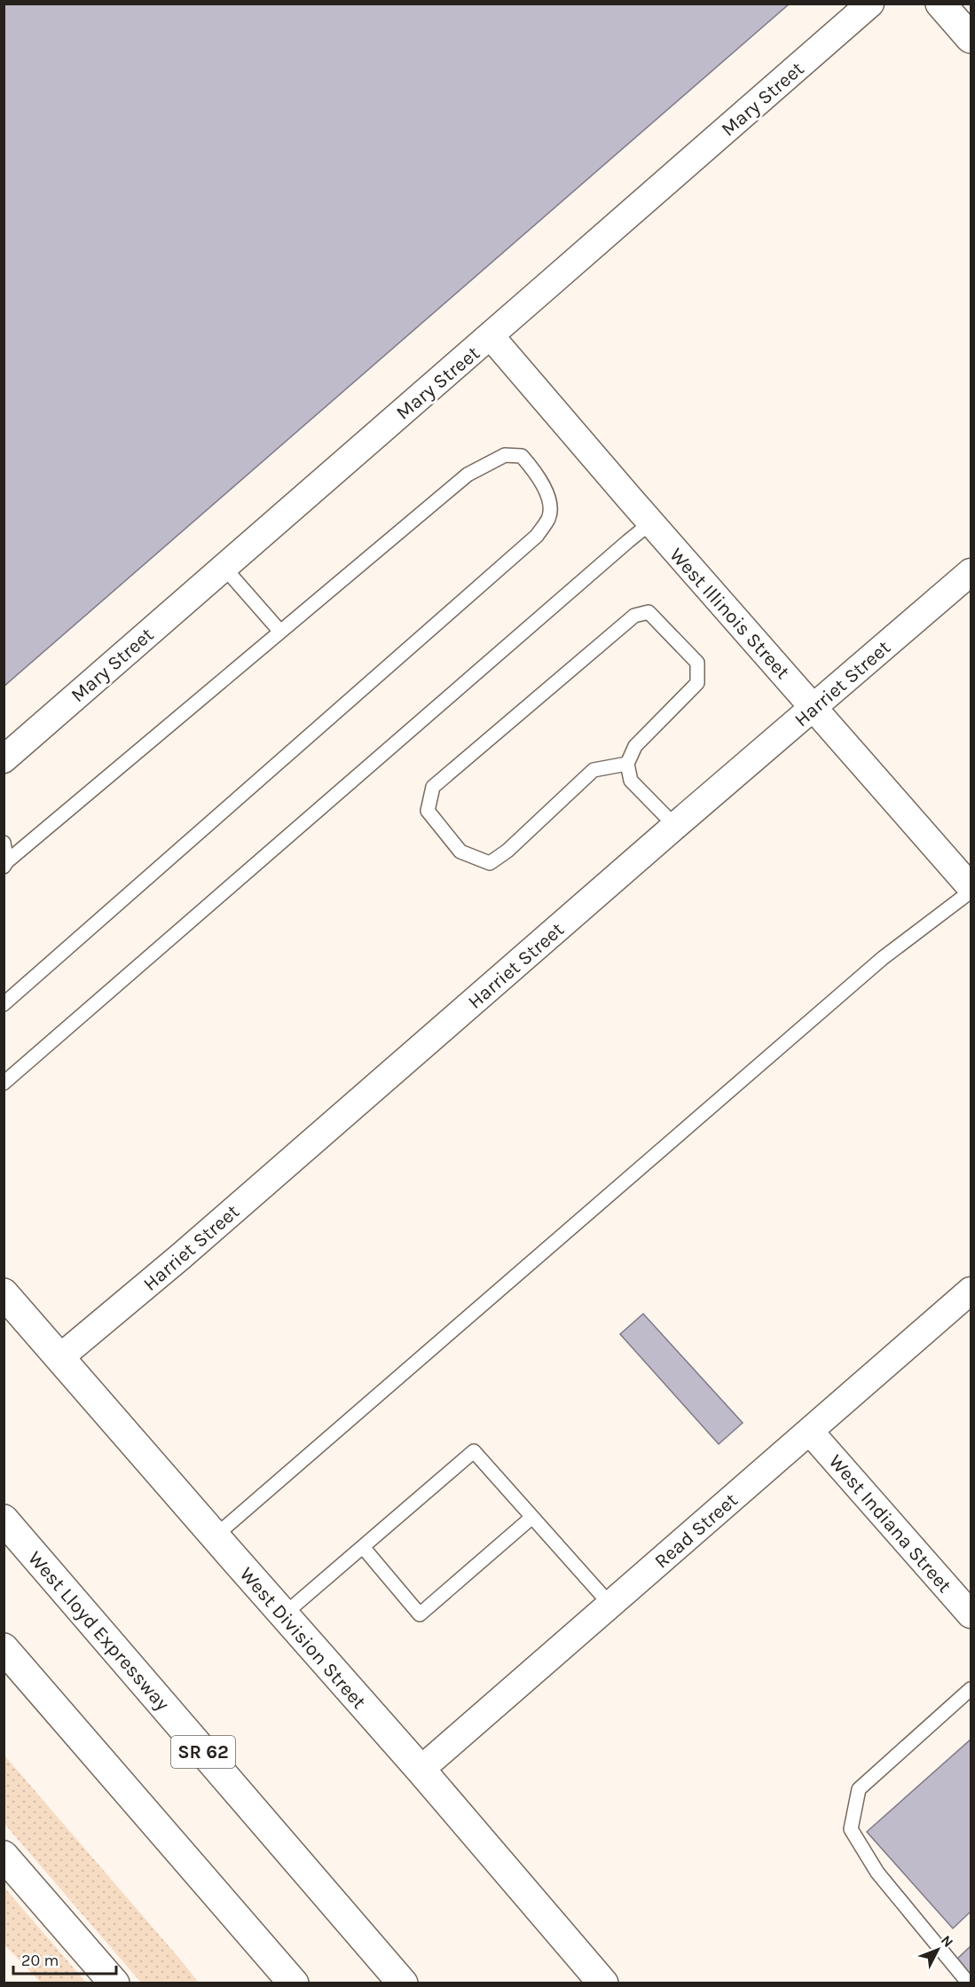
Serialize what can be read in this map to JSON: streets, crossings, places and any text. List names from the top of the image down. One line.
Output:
{"streets":{"main road":["West Lloyd Expressway","West Division Street","SR 62"],"street":["Mary Street","West Illinois Street","Harriet Street","West Indiana Street","Read Street"]},"crossings":[["Mary Street","West Illinois Street"],["West Illinois Street","Harriet Street"],["Harriet Street","West Division Street"],["West Indiana Street","Read Street"],["Read Street","West Division Street"]],"scale_bar":"20 m","north":"top right"}
